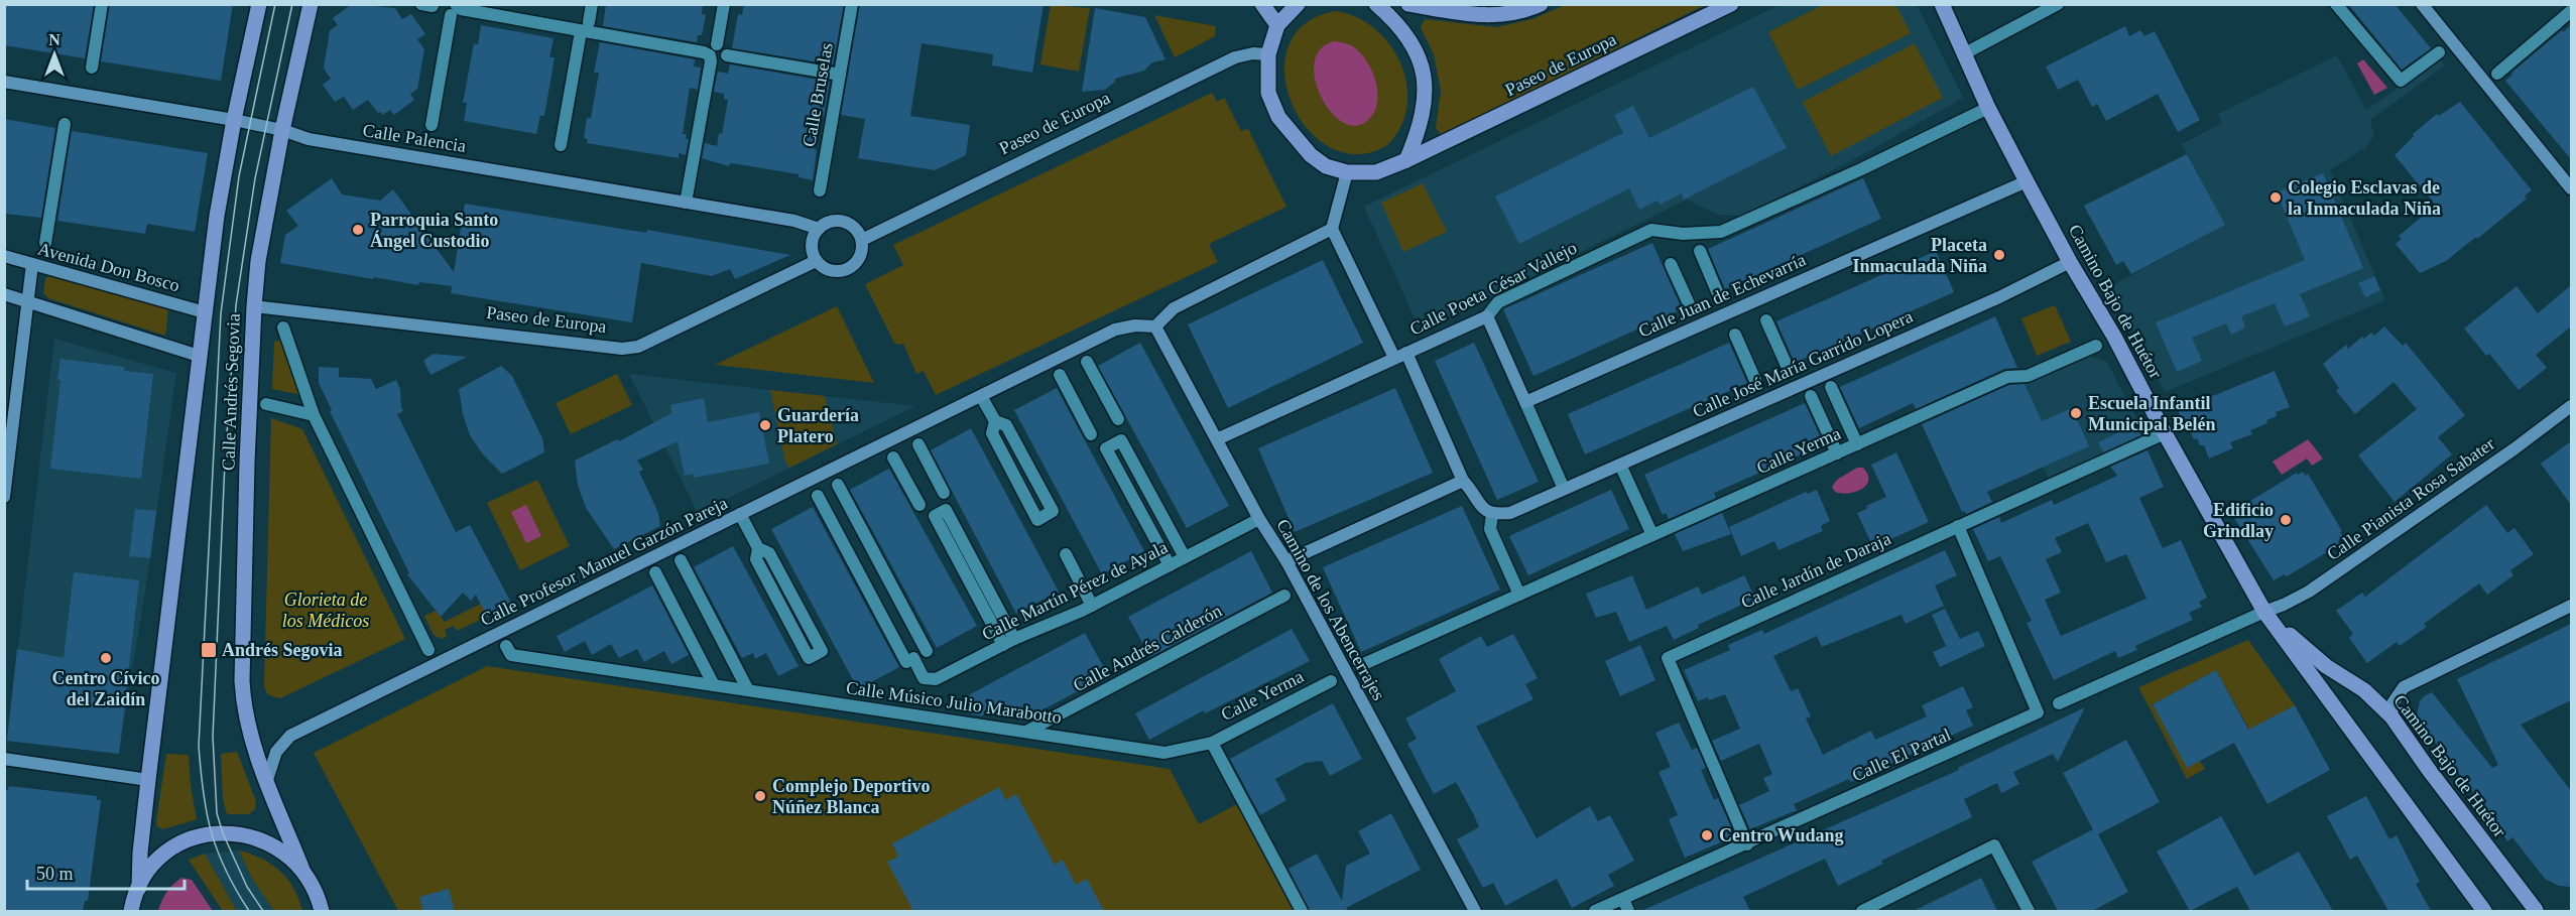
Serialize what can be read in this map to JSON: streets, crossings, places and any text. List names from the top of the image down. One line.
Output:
{"streets":{"main road":["Paseo de Europa","Camino Bajo de Huétor","Calle Andrés Segovia"],"street":["Calle Bruselas","Calle Palencia","Avenida Don Bosco","Calle Poeta César Vallejo","Calle Juan de Echevarría","Calle José María Garrido Lopera","Calle Yerma","Calle Pianista Rosa Sabater","Calle Profesor Manuel Garzón Pareja","Calle Jardín de Daraja","Calle Martín Pérez de Ayala","Camino de los Abencerrajes","Calle Andrés Calderón","Calle Músico Julio Marabotto","Calle El Partal"]},"crossings":[["Paseo de Europa","Calle Palencia"],["Paseo de Europa","Calle Andrés Segovia"],["Calle Palencia","Calle Andrés Segovia"],["Avenida Don Bosco","Calle Andrés Segovia"],["Calle Poeta César Vallejo","Camino Bajo de Huétor"],["Calle Poeta César Vallejo","Camino de los Abencerrajes"],["Calle Juan de Echevarría","Camino Bajo de Huétor"],["Camino Bajo de Huétor","Calle José María Garrido Lopera"],["Camino Bajo de Huétor","Calle Pianista Rosa Sabater"],["Camino Bajo de Huétor","Calle Jardín de Daraja"],["Calle Andrés Segovia","Calle Profesor Manuel Garzón Pareja"],["Calle Yerma","Calle Músico Julio Marabotto"],["Calle Profesor Manuel Garzón Pareja","Camino de los Abencerrajes"],["Calle Profesor Manuel Garzón Pareja","Calle Músico Julio Marabotto"],["Calle Jardín de Daraja","Calle El Partal"],["Calle Martín Pérez de Ayala","Camino de los Abencerrajes"],["Calle Andrés Calderón","Calle Músico Julio Marabotto"]],"parks":["Glorieta de los Médicos"],"places":{"other":["Colegio Esclavas de la Inmaculada Niña","Parroquia Santo Ángel Custodio","Placeta Inmaculada Niña","Escuela Infantil Municipal Belén","Guardería Platero","Edificio Grindlay","Centro Cívico del Zaidín","Complejo Deportivo Núñez Blanca","Centro Wudang"],"transit":["Andrés Segovia"]},"scale_bar":"50 m","north":"top"}
